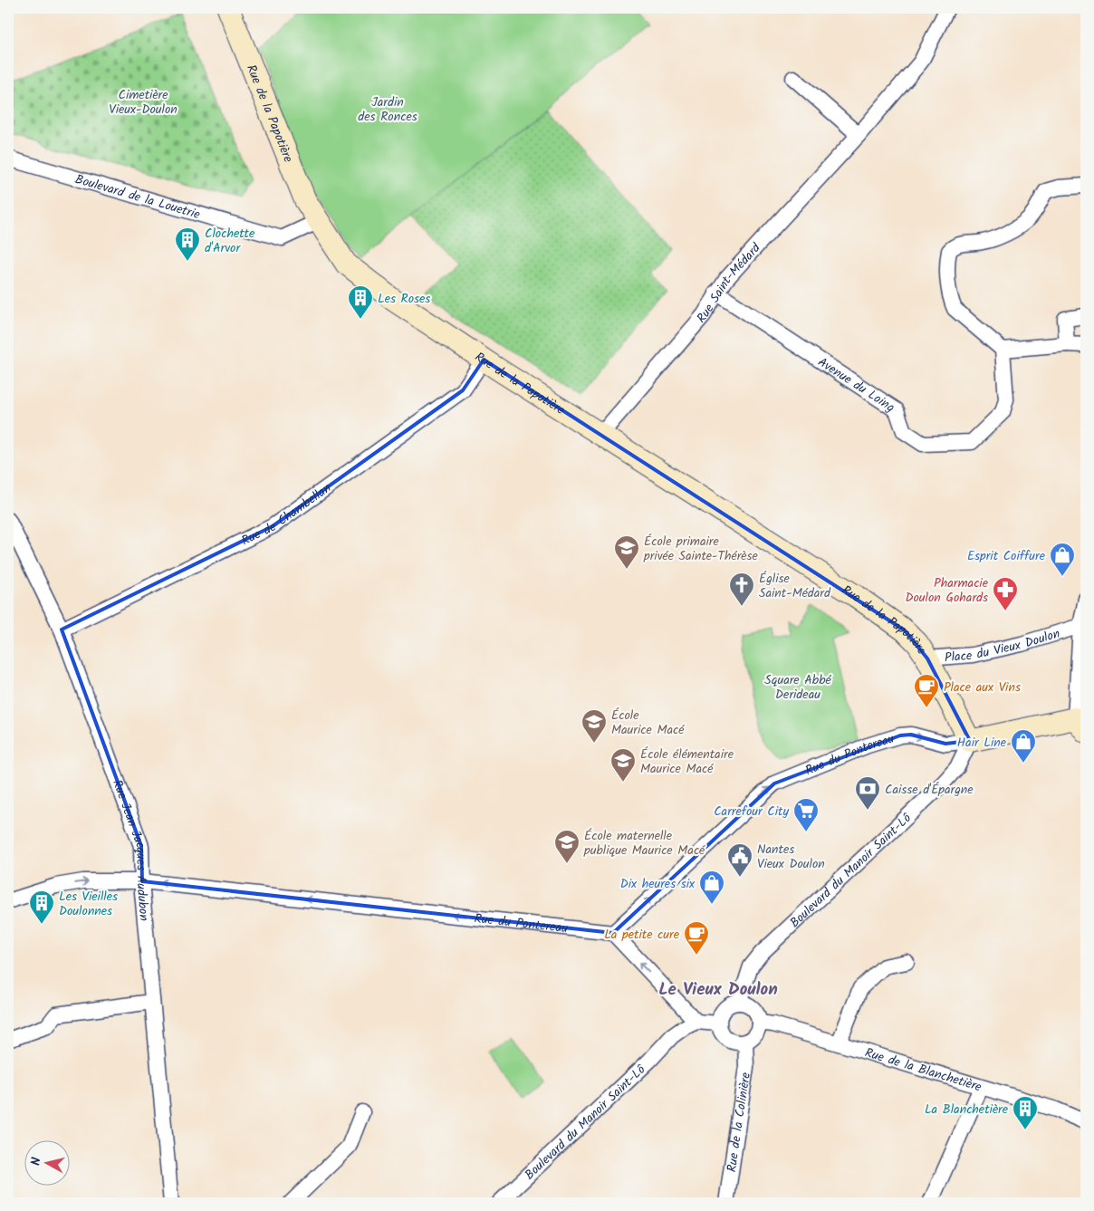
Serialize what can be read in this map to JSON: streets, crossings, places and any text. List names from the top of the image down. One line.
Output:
{"streets":{"street":["Rue de la Papotière","Boulevard de la Louetrie","Rue Saint-Médard","Avenue du Loing","Rue de Chambellan","Place du Vieux Doulon","Rue du Pontereau","Rue Jean Jacques Audubon","Boulevard du Manoir Saint-Lô","Rue de la Blanchetière","Rue de la Colinière"]},"crossings":[["Rue de la Papotière","Boulevard de la Louetrie"],["Rue de la Papotière","Rue Saint-Médard"],["Rue de la Papotière","Rue de Chambellan"],["Rue de la Papotière","Place du Vieux Doulon"],["Rue Saint-Médard","Avenue du Loing"],["Rue de Chambellan","Rue Jean Jacques Audubon"],["Place du Vieux Doulon","Rue du Pontereau"],["Place du Vieux Doulon","Boulevard du Manoir Saint-Lô"],["Rue du Pontereau","Rue Jean Jacques Audubon"],["Rue du Pontereau","Boulevard du Manoir Saint-Lô"],["Boulevard du Manoir Saint-Lô","Rue de la Blanchetière"],["Boulevard du Manoir Saint-Lô","Rue de la Colinière"],["Rue de la Blanchetière","Rue de la Colinière"]],"districts":["Le Vieux Doulon"],"parks":["Cimetière Vieux-Doulon","Jardin des Ronces","Square Abbé Derideau"],"places":{"building":["Clochette d'Arvor","Les Roses","Les Vieilles Doulonnes","La Blanchetière"],"school or university":["École primaire privée Sainte-Thérèse","École Maurice Macé","École élémentaire Maurice Macé","École maternelle publique Maurice Macé"],"shop":["Esprit Coiffure","Hair Line","Dix heures six"],"church":["Église Saint-Médard"],"pharmacy":["Pharmacie Doulon Gohards"],"cafe":["Place aux Vins","La petite cure"],"bank":["Caisse d'Épargne"],"supermarket":["Carrefour City"],"public building":["Nantes Vieux Doulon"]},"north":"left"}
